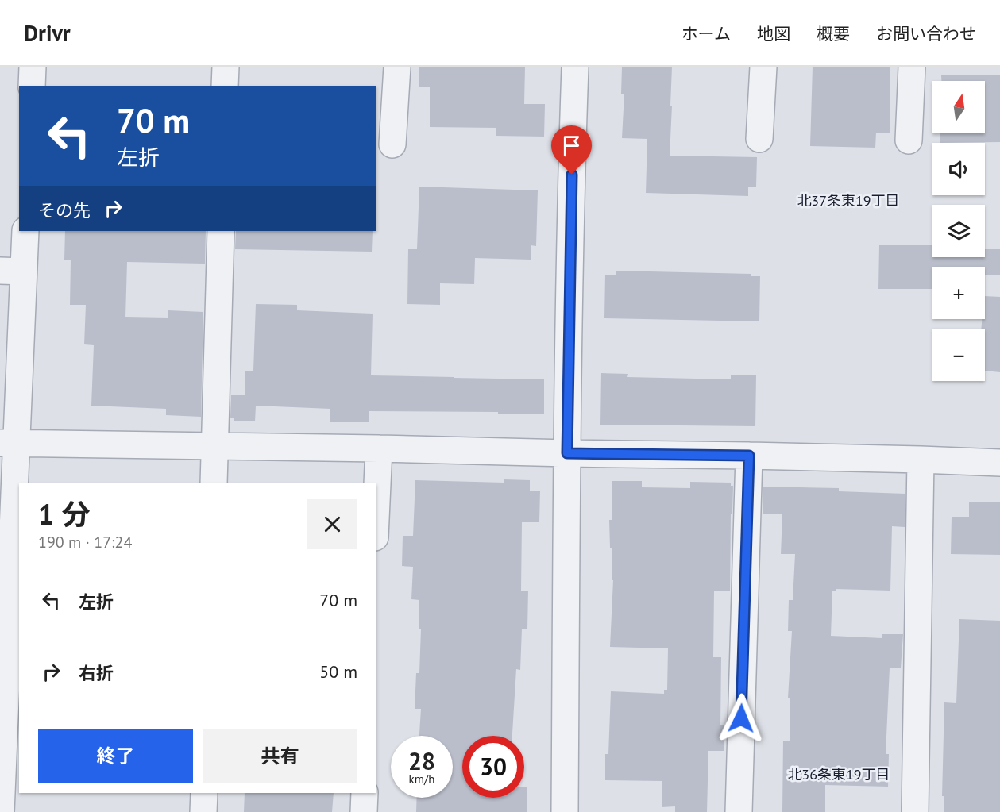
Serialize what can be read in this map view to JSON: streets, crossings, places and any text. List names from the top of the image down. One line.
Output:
{"districts":["北37条東19丁目","北36条東19丁目"],"north":"top","page":{"header":"Drivr","nav":["ホーム","地図","概要","お問い合わせ"],"map_buttons":["+","−"],"turn":["70 m","左折"],"then":"その先","heading":["1 分","190 m · 17:24"],"list":[{"name":"左折","value":"70 m"},{"name":"右折","value":"50 m"}],"buttons":["終了","共有"],"speed":"28 km/h","limit":"30"}}
